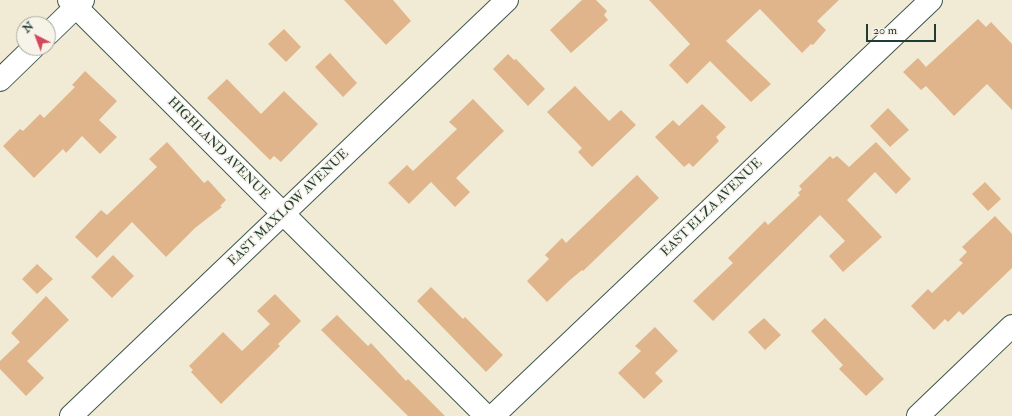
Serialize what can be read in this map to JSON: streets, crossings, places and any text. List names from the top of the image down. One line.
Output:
{"streets":{"street":["HIGHLAND AVENUE","EAST MAXLOW AVENUE","EAST ELZA AVENUE"]},"crossings":[["HIGHLAND AVENUE","EAST MAXLOW AVENUE"]],"scale_bar":"20 m","north":"top left"}
